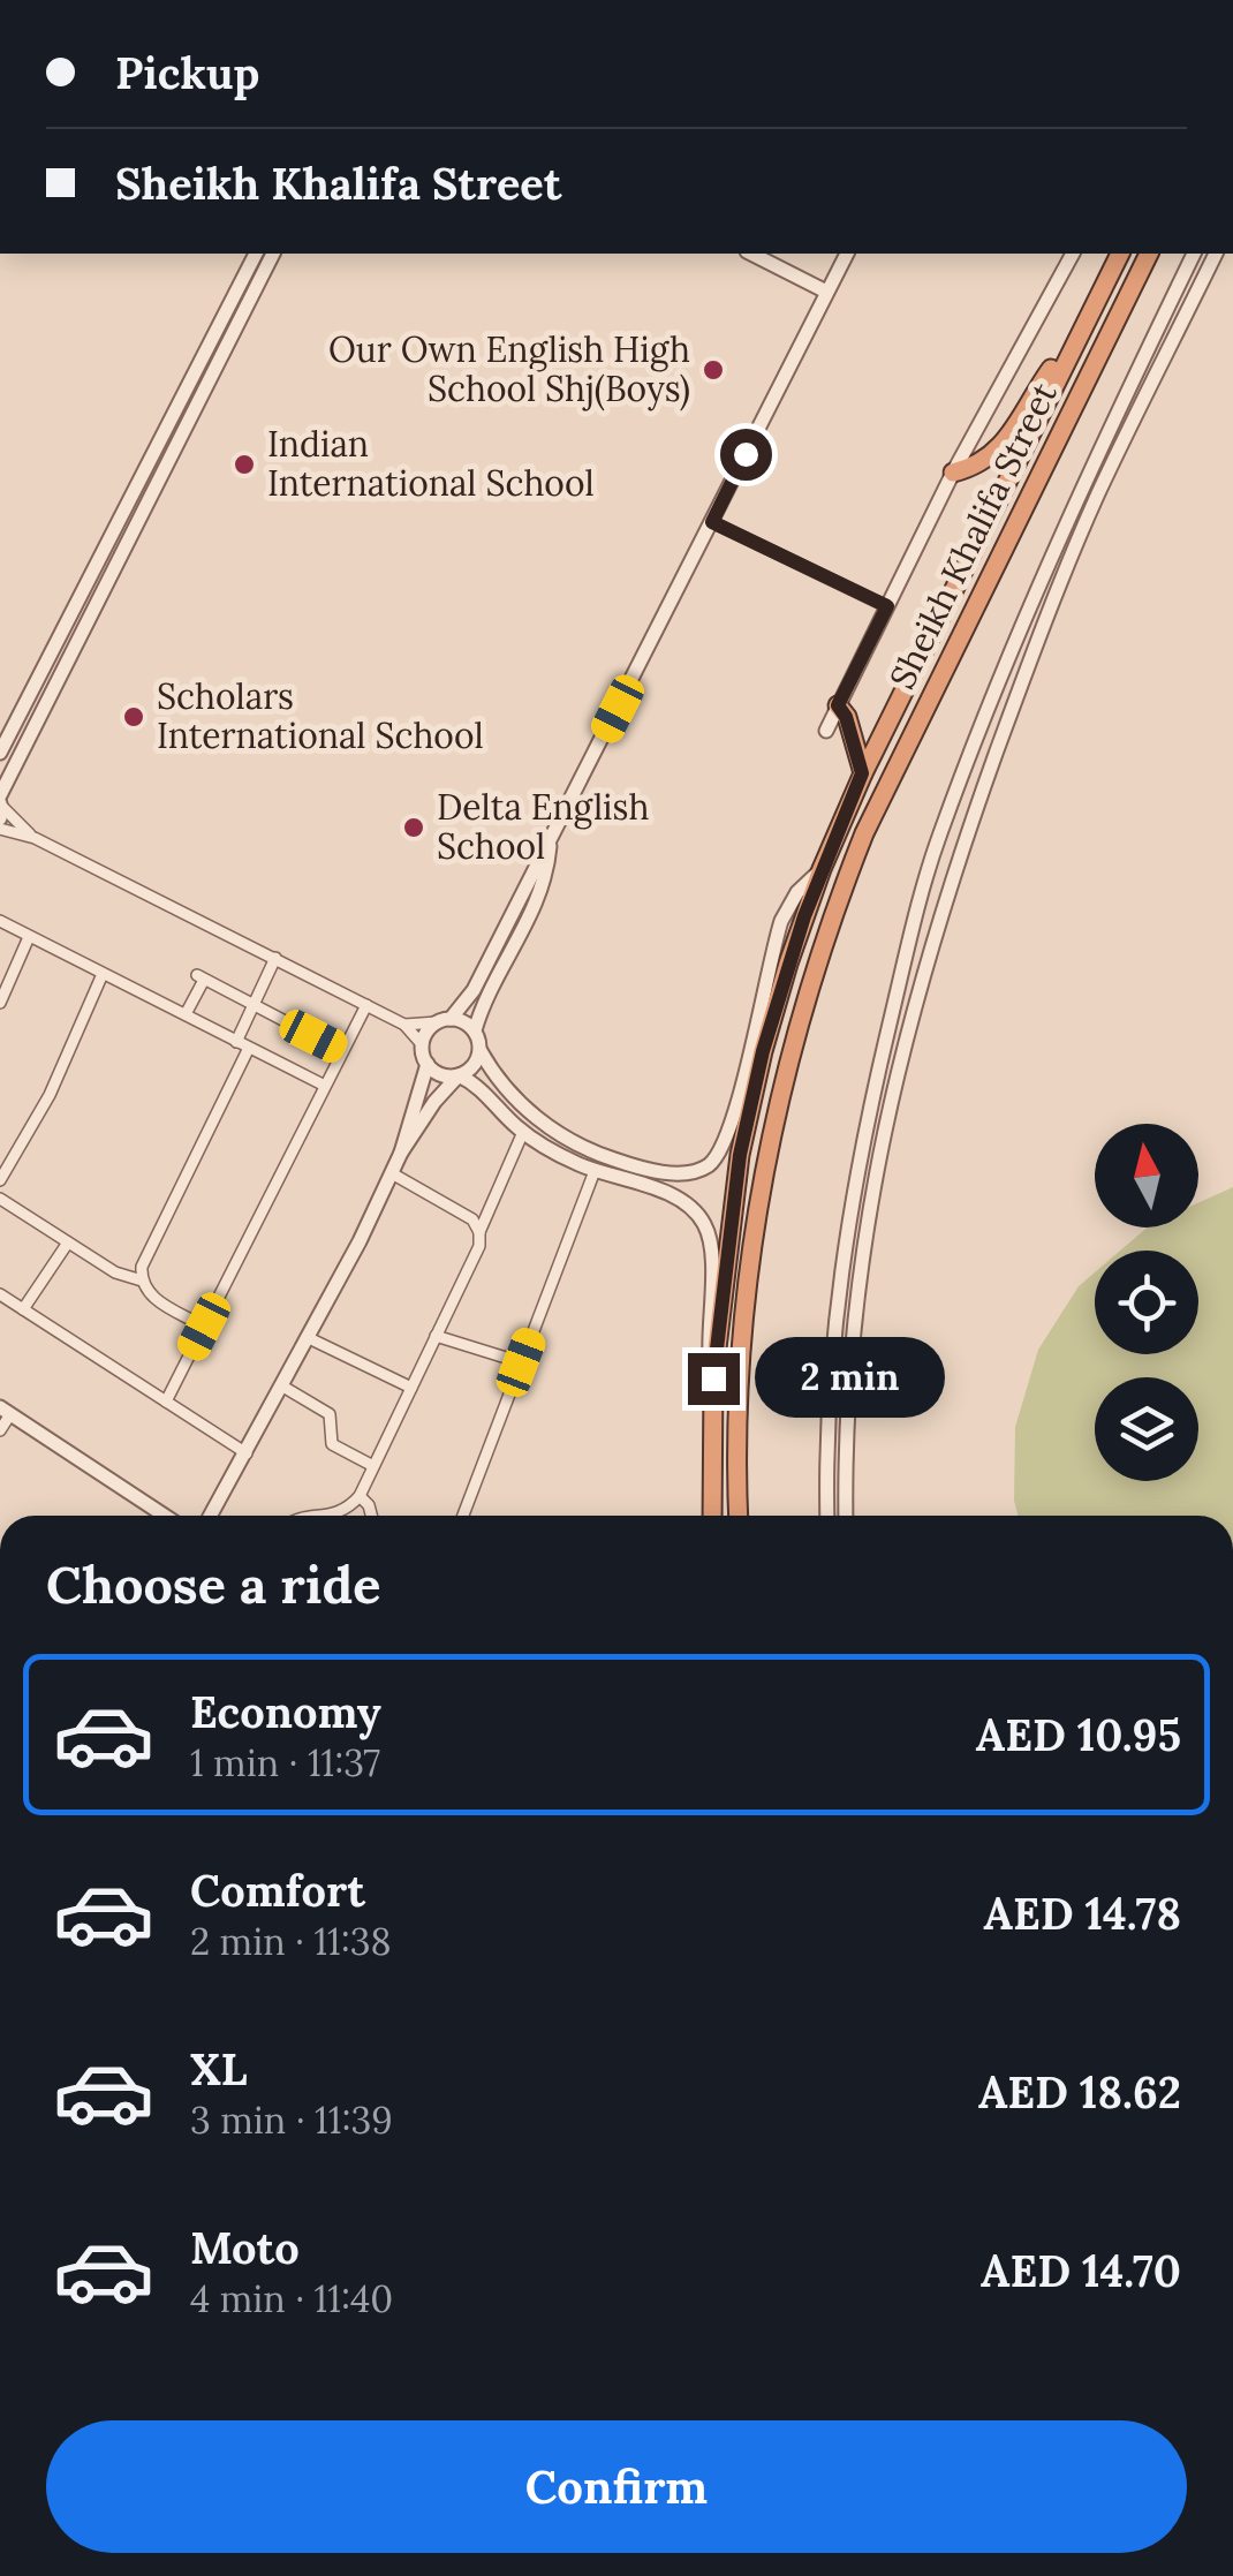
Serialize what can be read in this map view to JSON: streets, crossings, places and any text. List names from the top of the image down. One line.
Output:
{"streets":{"highway":["Sheikh Khalifa Street"]},"places":["Our Own English High School Shj(Boys)","Indian International School","Scholars International School","Delta English School"],"north":"top","page":{"banner":["Pickup","Sheikh Khalifa Street"],"bubble":"2 min","heading":"Choose a ride","list":[{"name":"Economy","note":"1 min · 11:37","value":"AED 10.95"},{"name":"Comfort","note":"2 min · 11:38","value":"AED 14.78"},{"name":"XL","note":"3 min · 11:39","value":"AED 18.62"},{"name":"Moto","note":"4 min · 11:40","value":"AED 14.70"}],"buttons":"Confirm"}}
